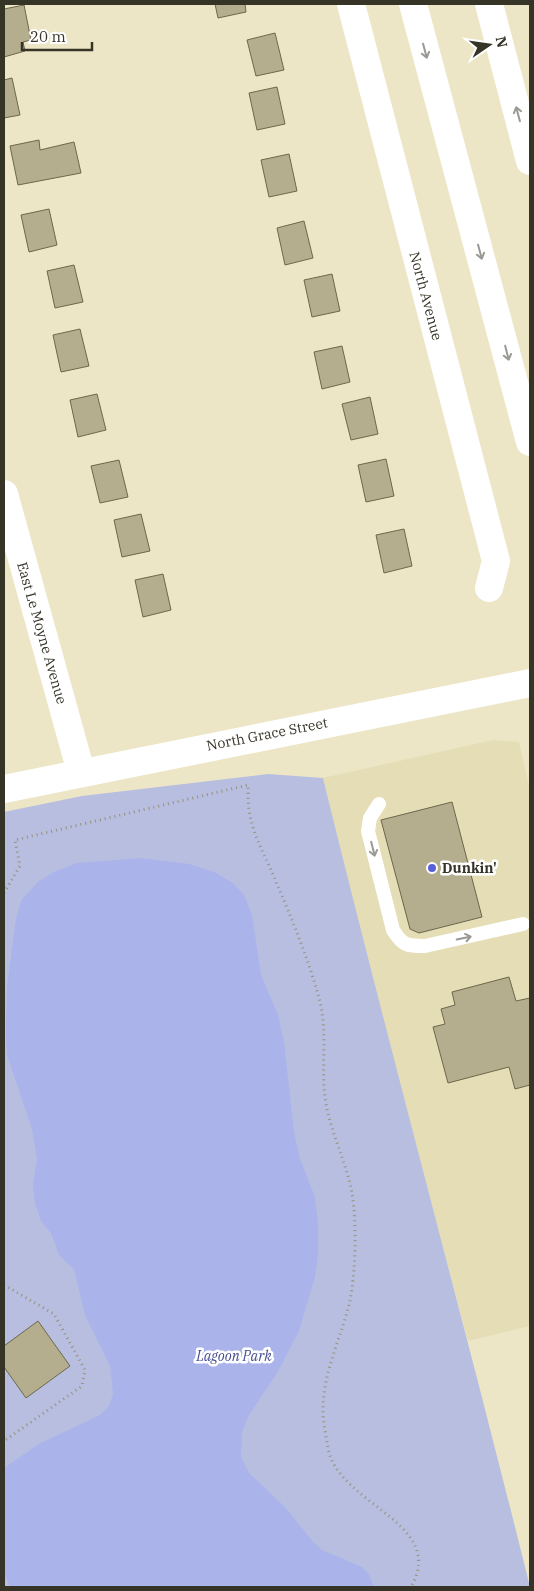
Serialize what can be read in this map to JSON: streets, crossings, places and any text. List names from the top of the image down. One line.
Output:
{"streets":{"street":["North Avenue","East Le Moyne Avenue","North Grace Street"]},"crossings":[["East Le Moyne Avenue","North Grace Street"]],"parks":["Lagoon Park"],"places":["Dunkin'"],"scale_bar":"20 m","north":"right"}
